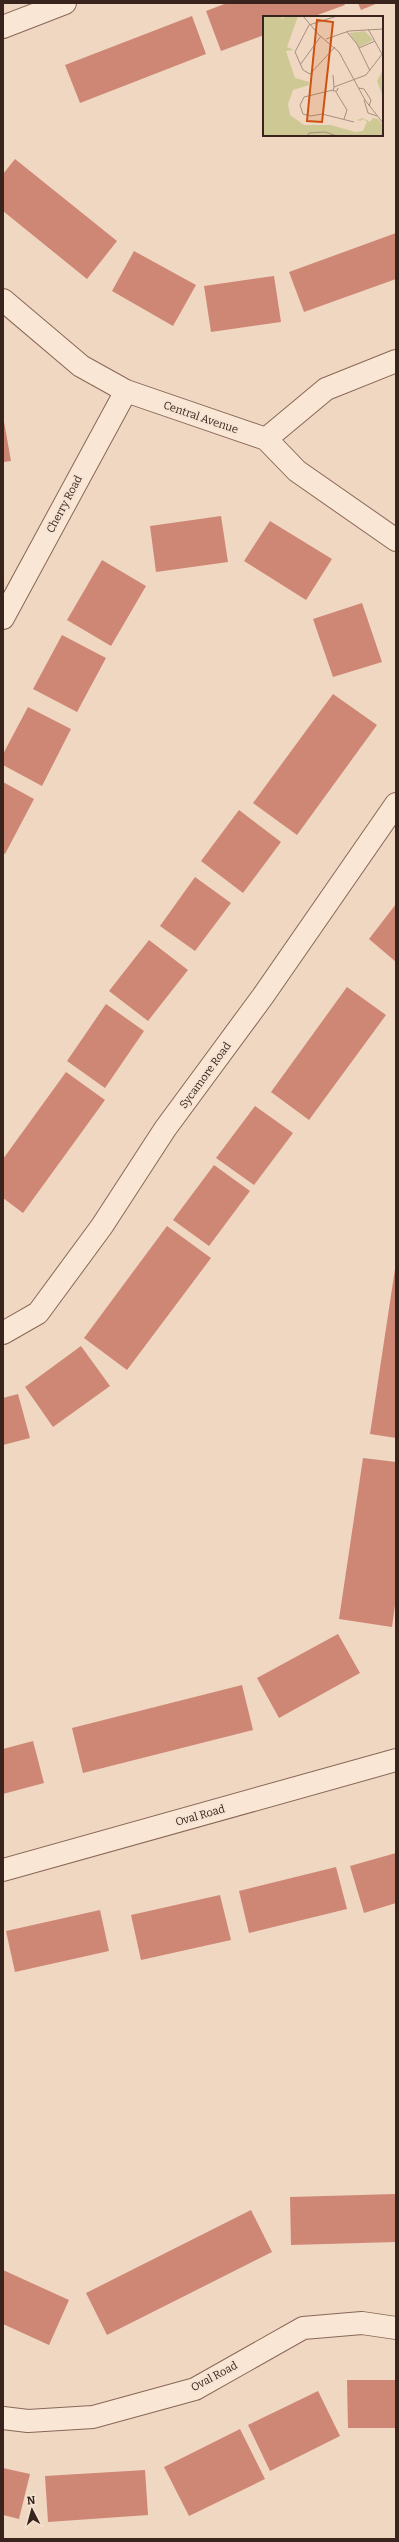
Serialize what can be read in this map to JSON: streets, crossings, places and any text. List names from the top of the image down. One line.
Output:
{"streets":{"street":["Central Avenue","Cherry Road","Sycamore Road","Oval Road"]},"crossings":[["Central Avenue","Cherry Road"]],"north":"top"}
